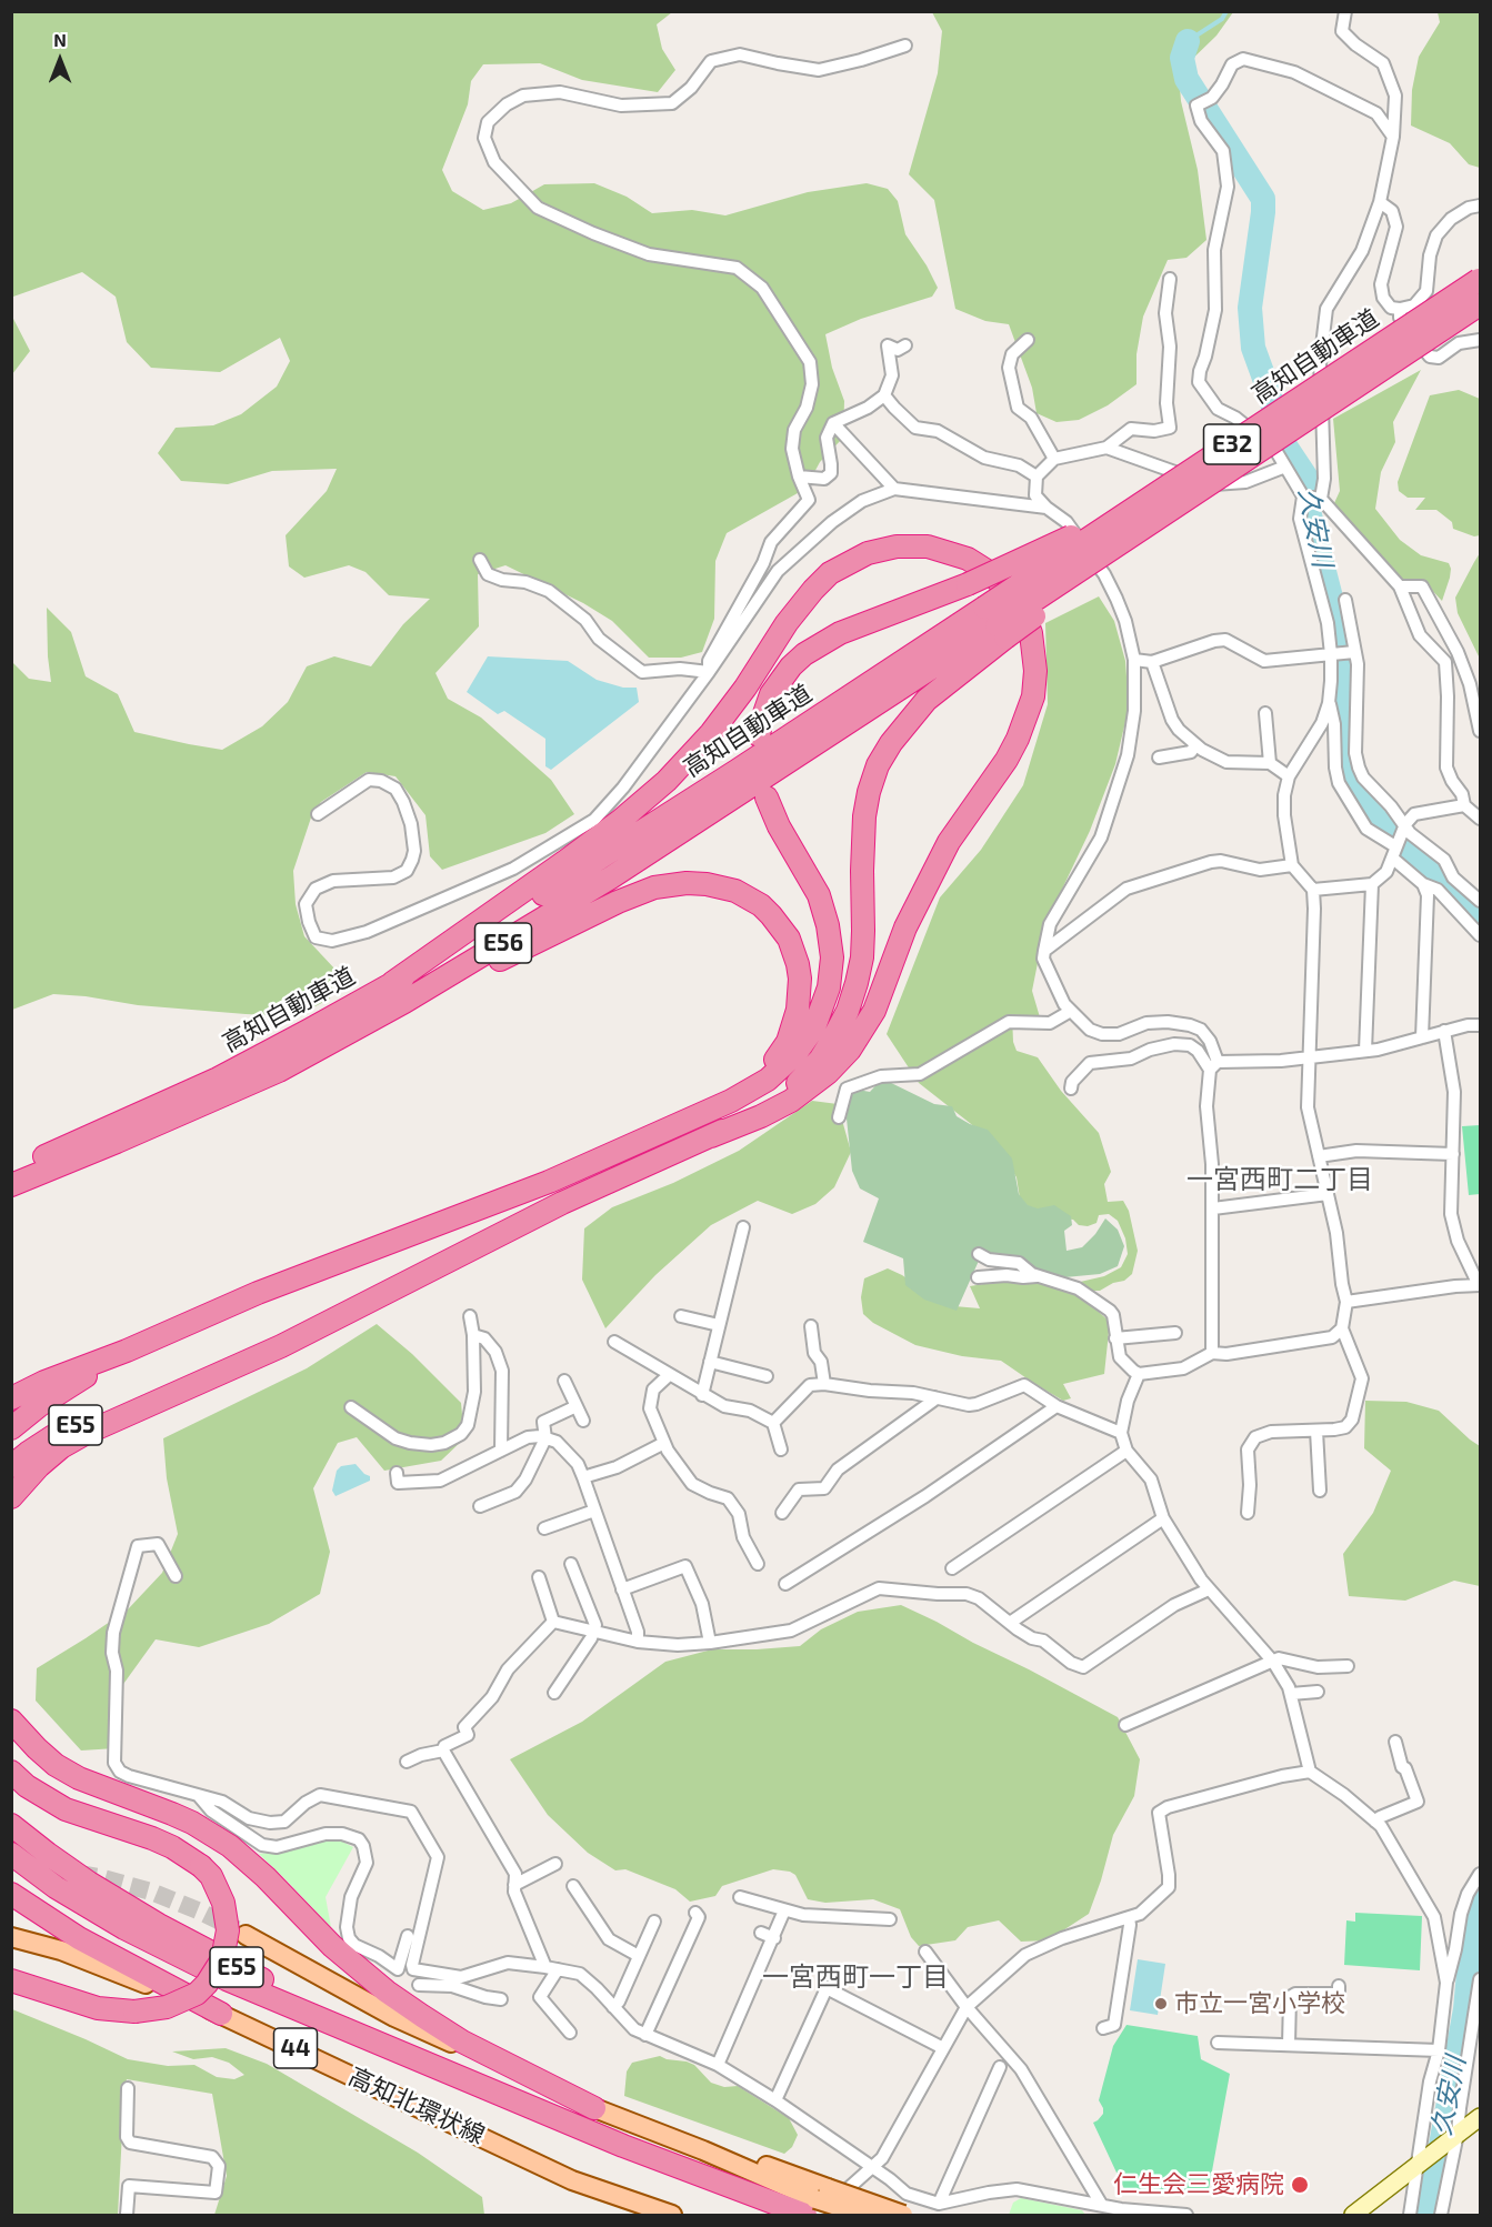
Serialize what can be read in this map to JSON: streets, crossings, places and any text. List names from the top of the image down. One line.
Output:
{"streets":{"highway":["高知自動車道","E32","E56","E55"],"main road":["44","高知北環状線"]},"districts":["一宮西町二丁目","一宮西町一丁目"],"water":["久安川"],"places":["市立一宮小学校","仁生会三愛病院"],"north":"top"}
